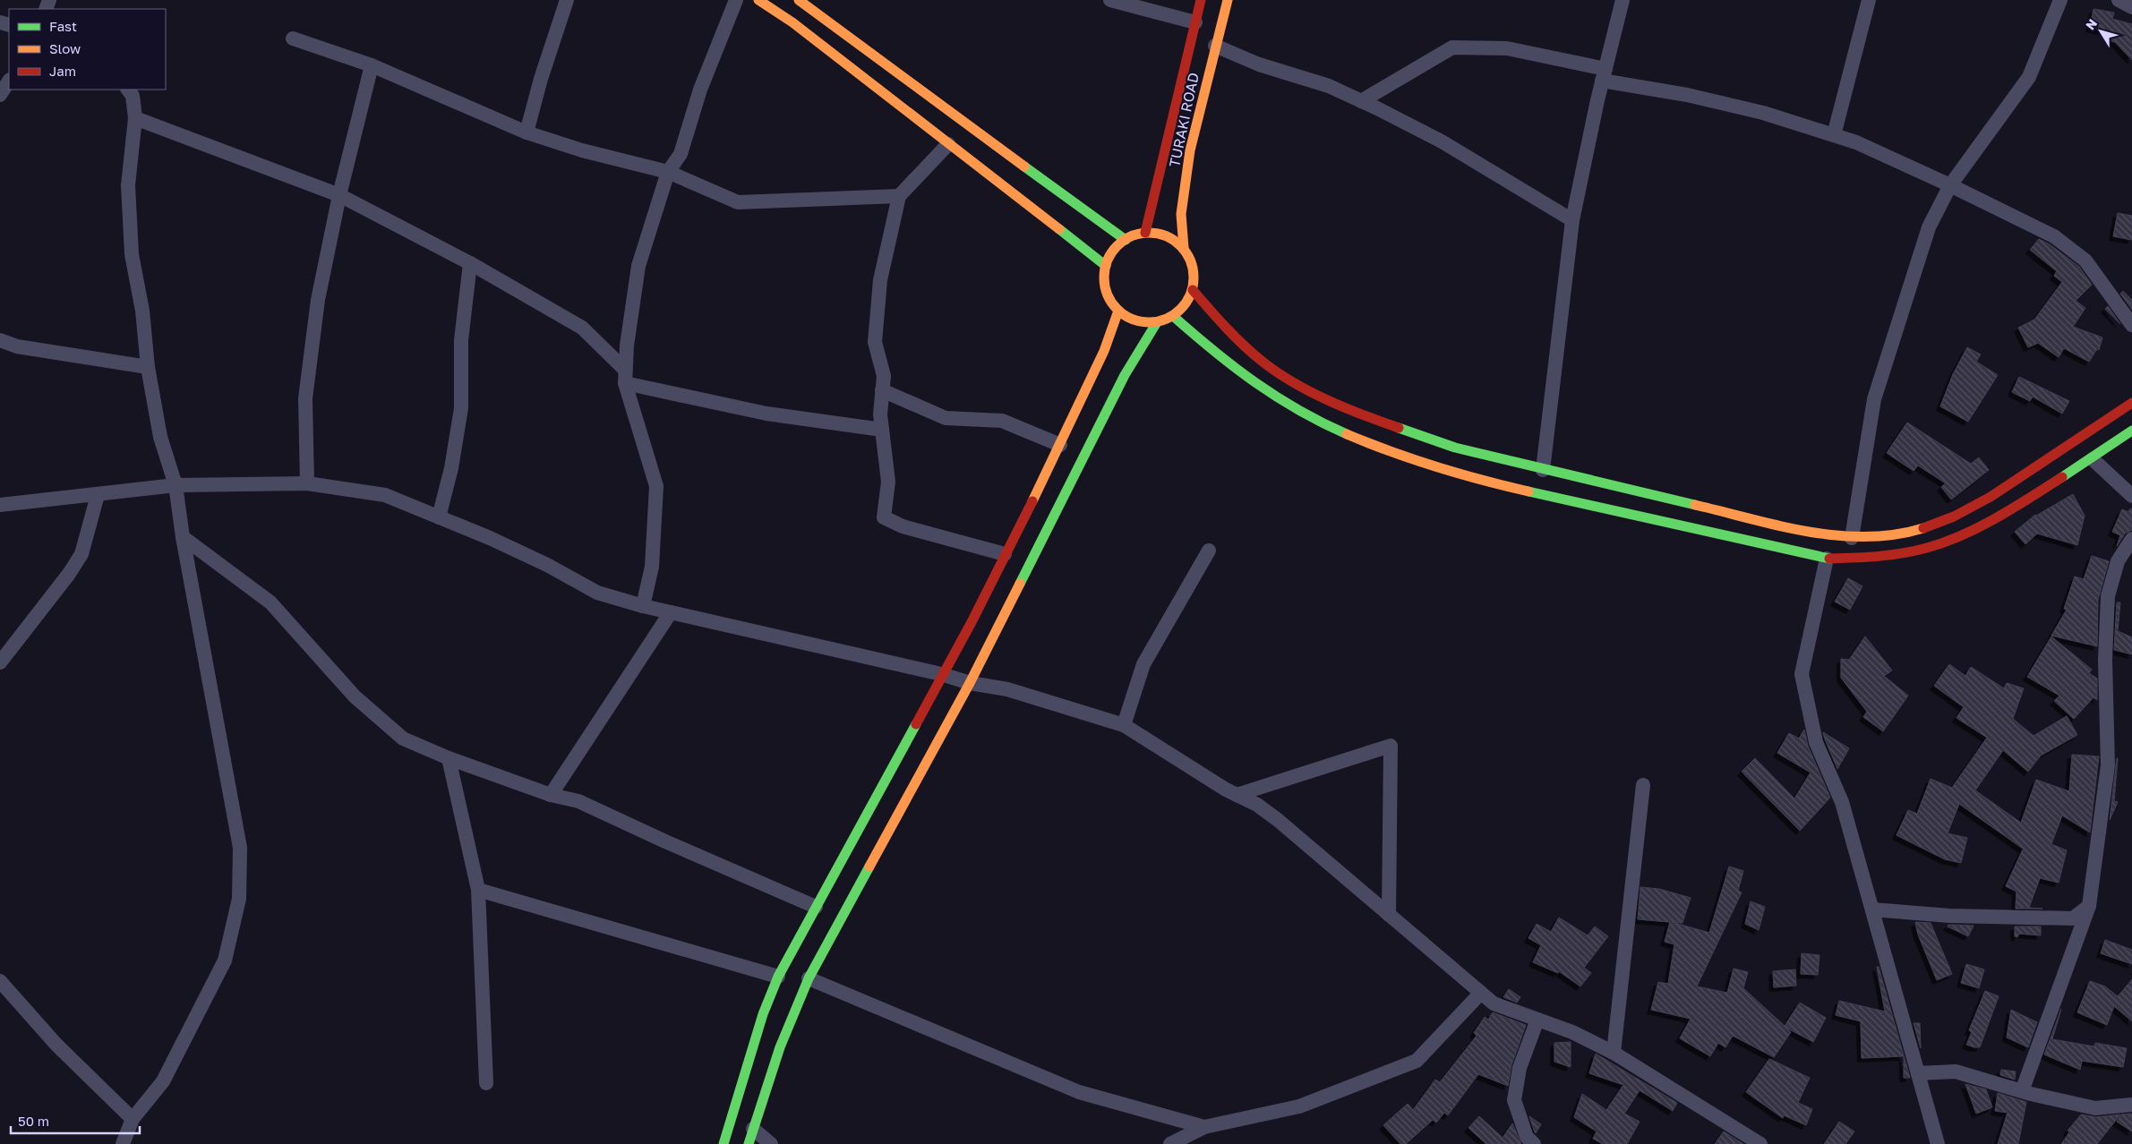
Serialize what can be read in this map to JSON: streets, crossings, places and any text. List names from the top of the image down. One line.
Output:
{"streets":{"street":["TURAKI ROAD"]},"legend":["Fast","Slow","Jam"],"scale_bar":"50 m","north":"top left"}
